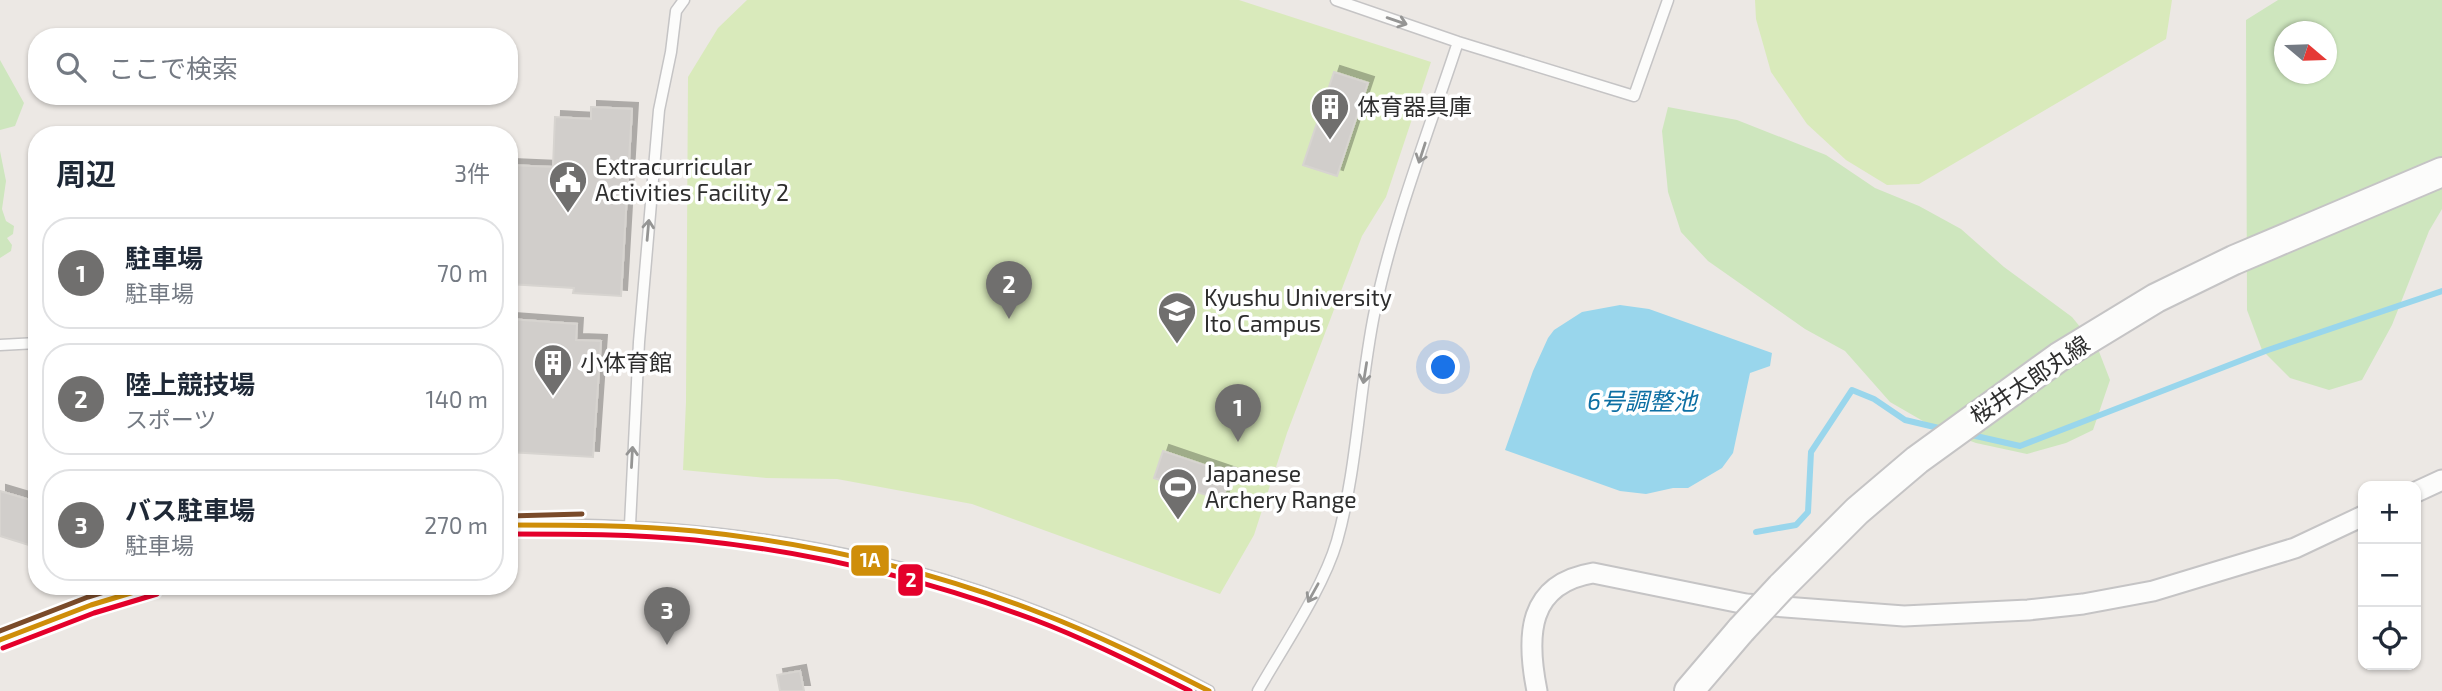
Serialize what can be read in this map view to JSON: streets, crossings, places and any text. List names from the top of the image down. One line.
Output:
{"streets":{"main road":["桜井太郎丸線"]},"water":["6号調整池"],"places":{"building":["体育器具庫","小体育館"],"public building":["Extracurricular Activities Facility 2"],"school or university":["Kyushu University Ito Campus"],"sports":["Japanese Archery Range"]},"lines":["transit line 1A","transit line 2"],"north":"right","page":{"search":"ここで検索","heading":["周辺","3件"],"list":[{"mark":"1","name":"駐車場","note":"駐車場","value":"70 m"},{"mark":"2","name":"陸上競技場","note":"スポーツ","value":"140 m"},{"mark":"3","name":"バス駐車場","note":"駐車場","value":"270 m"}],"pins":["2","1","3"],"map_buttons":["+","−"]}}
